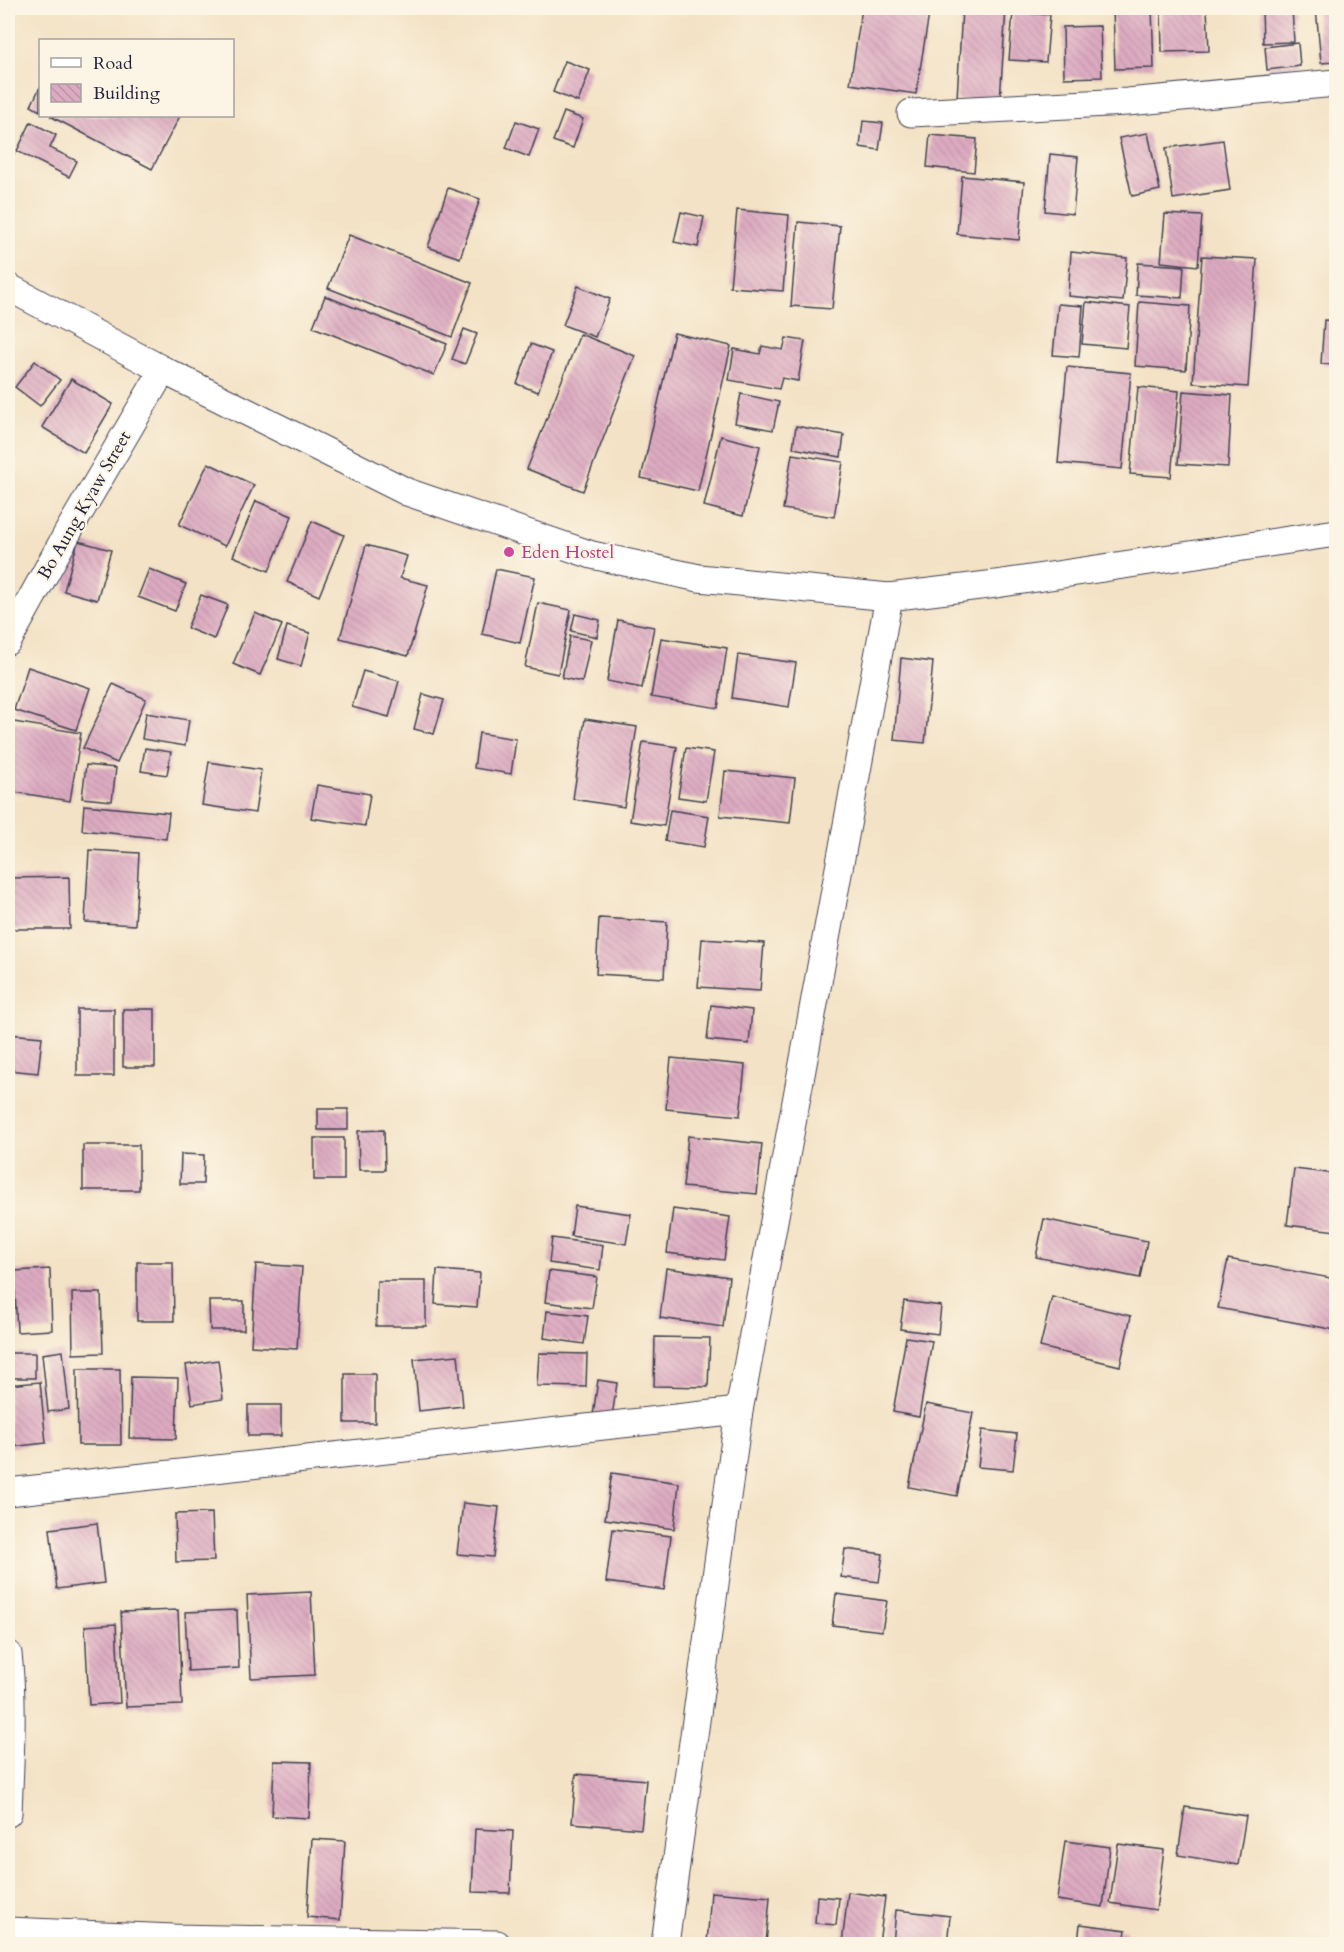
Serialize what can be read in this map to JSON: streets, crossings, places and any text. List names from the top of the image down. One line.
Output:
{"streets":{"street":["Bo Aung Kyaw Street"]},"places":["Eden Hostel"],"legend":["Road","Building"]}
